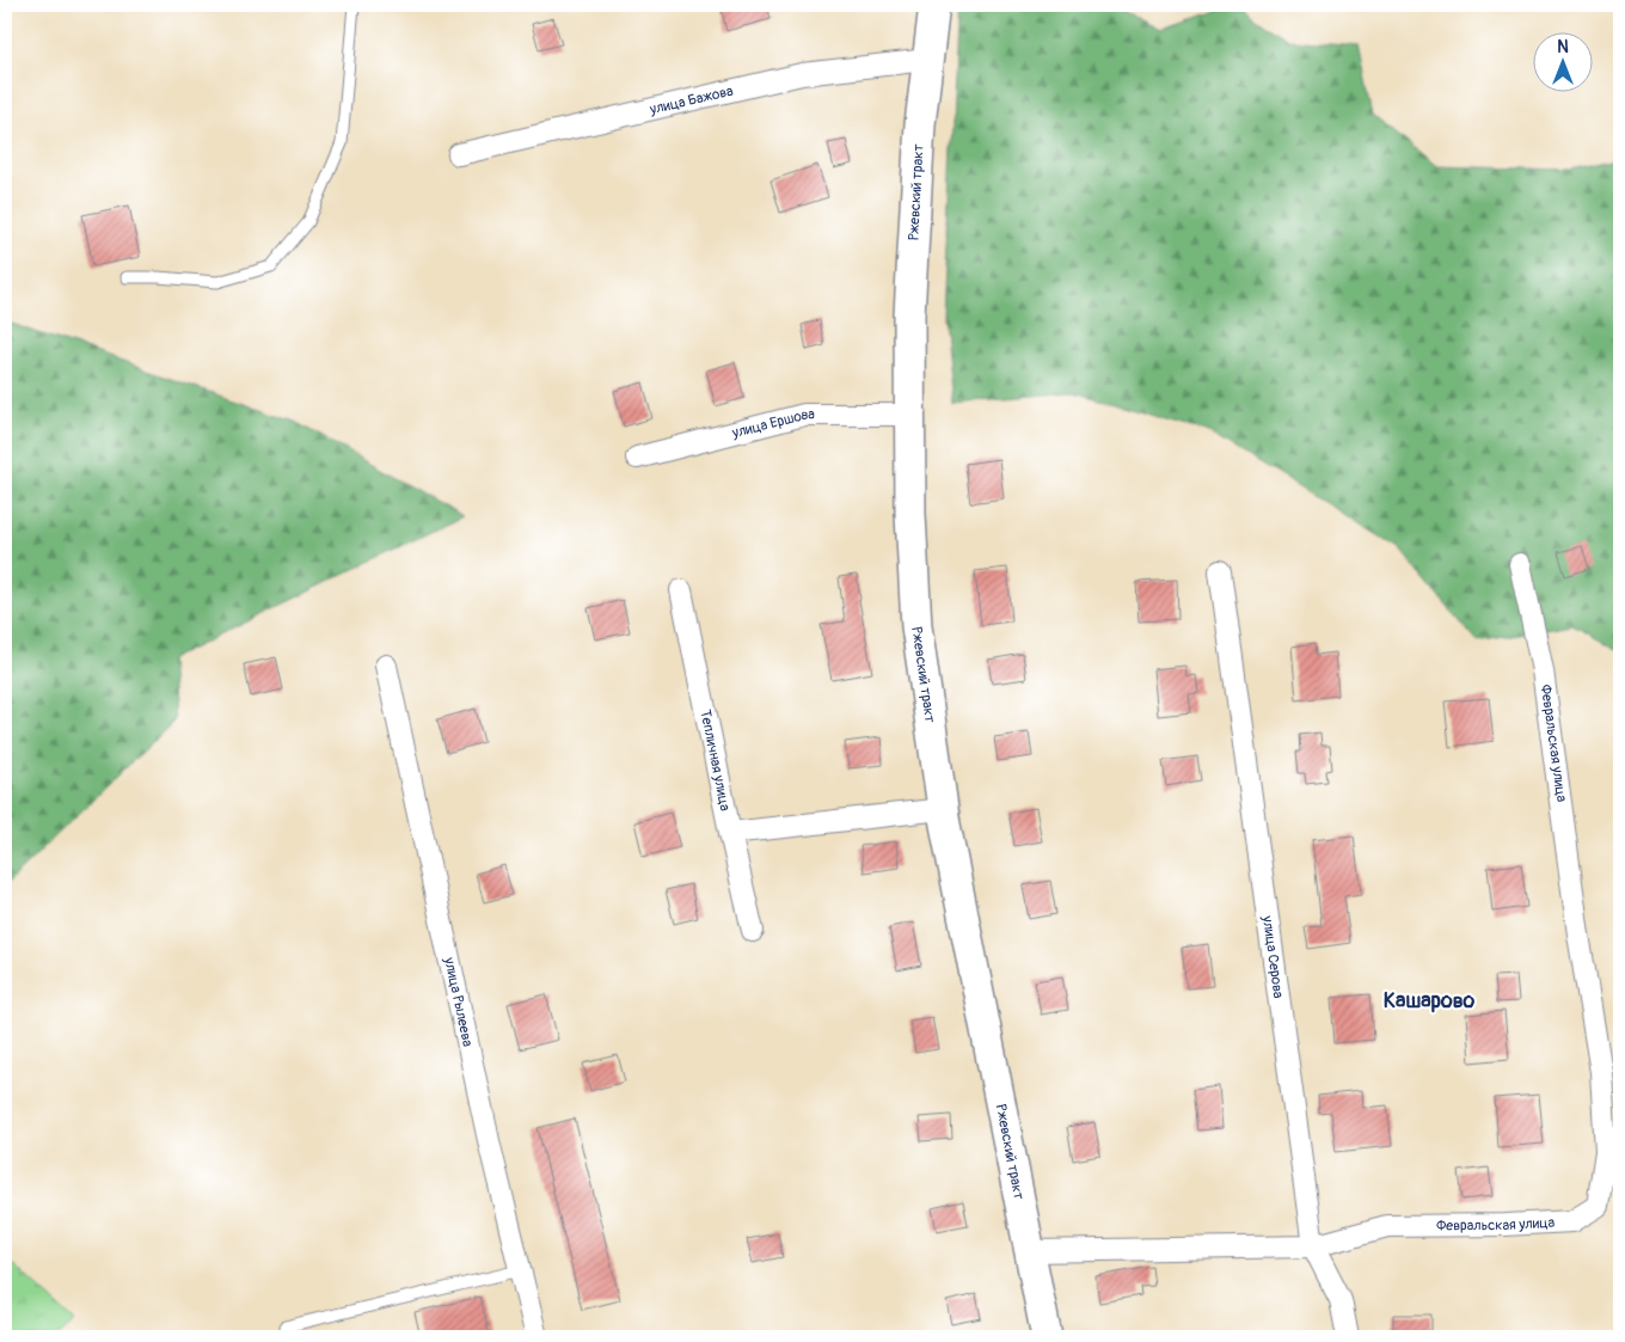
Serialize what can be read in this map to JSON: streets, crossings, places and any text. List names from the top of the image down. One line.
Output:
{"streets":{"main road":["Ржевский тракт"],"street":["улица Бажова","улица Ершова","Февральская улица","Тепличная улица","улица Серова","улица Рылеева"]},"crossings":[["улица Бажова","Ржевский тракт"],["Ржевский тракт","улица Ершова"],["Ржевский тракт","Февральская улица"],["Февральская улица","улица Серова"]],"districts":["Кашарово"],"north":"top"}
